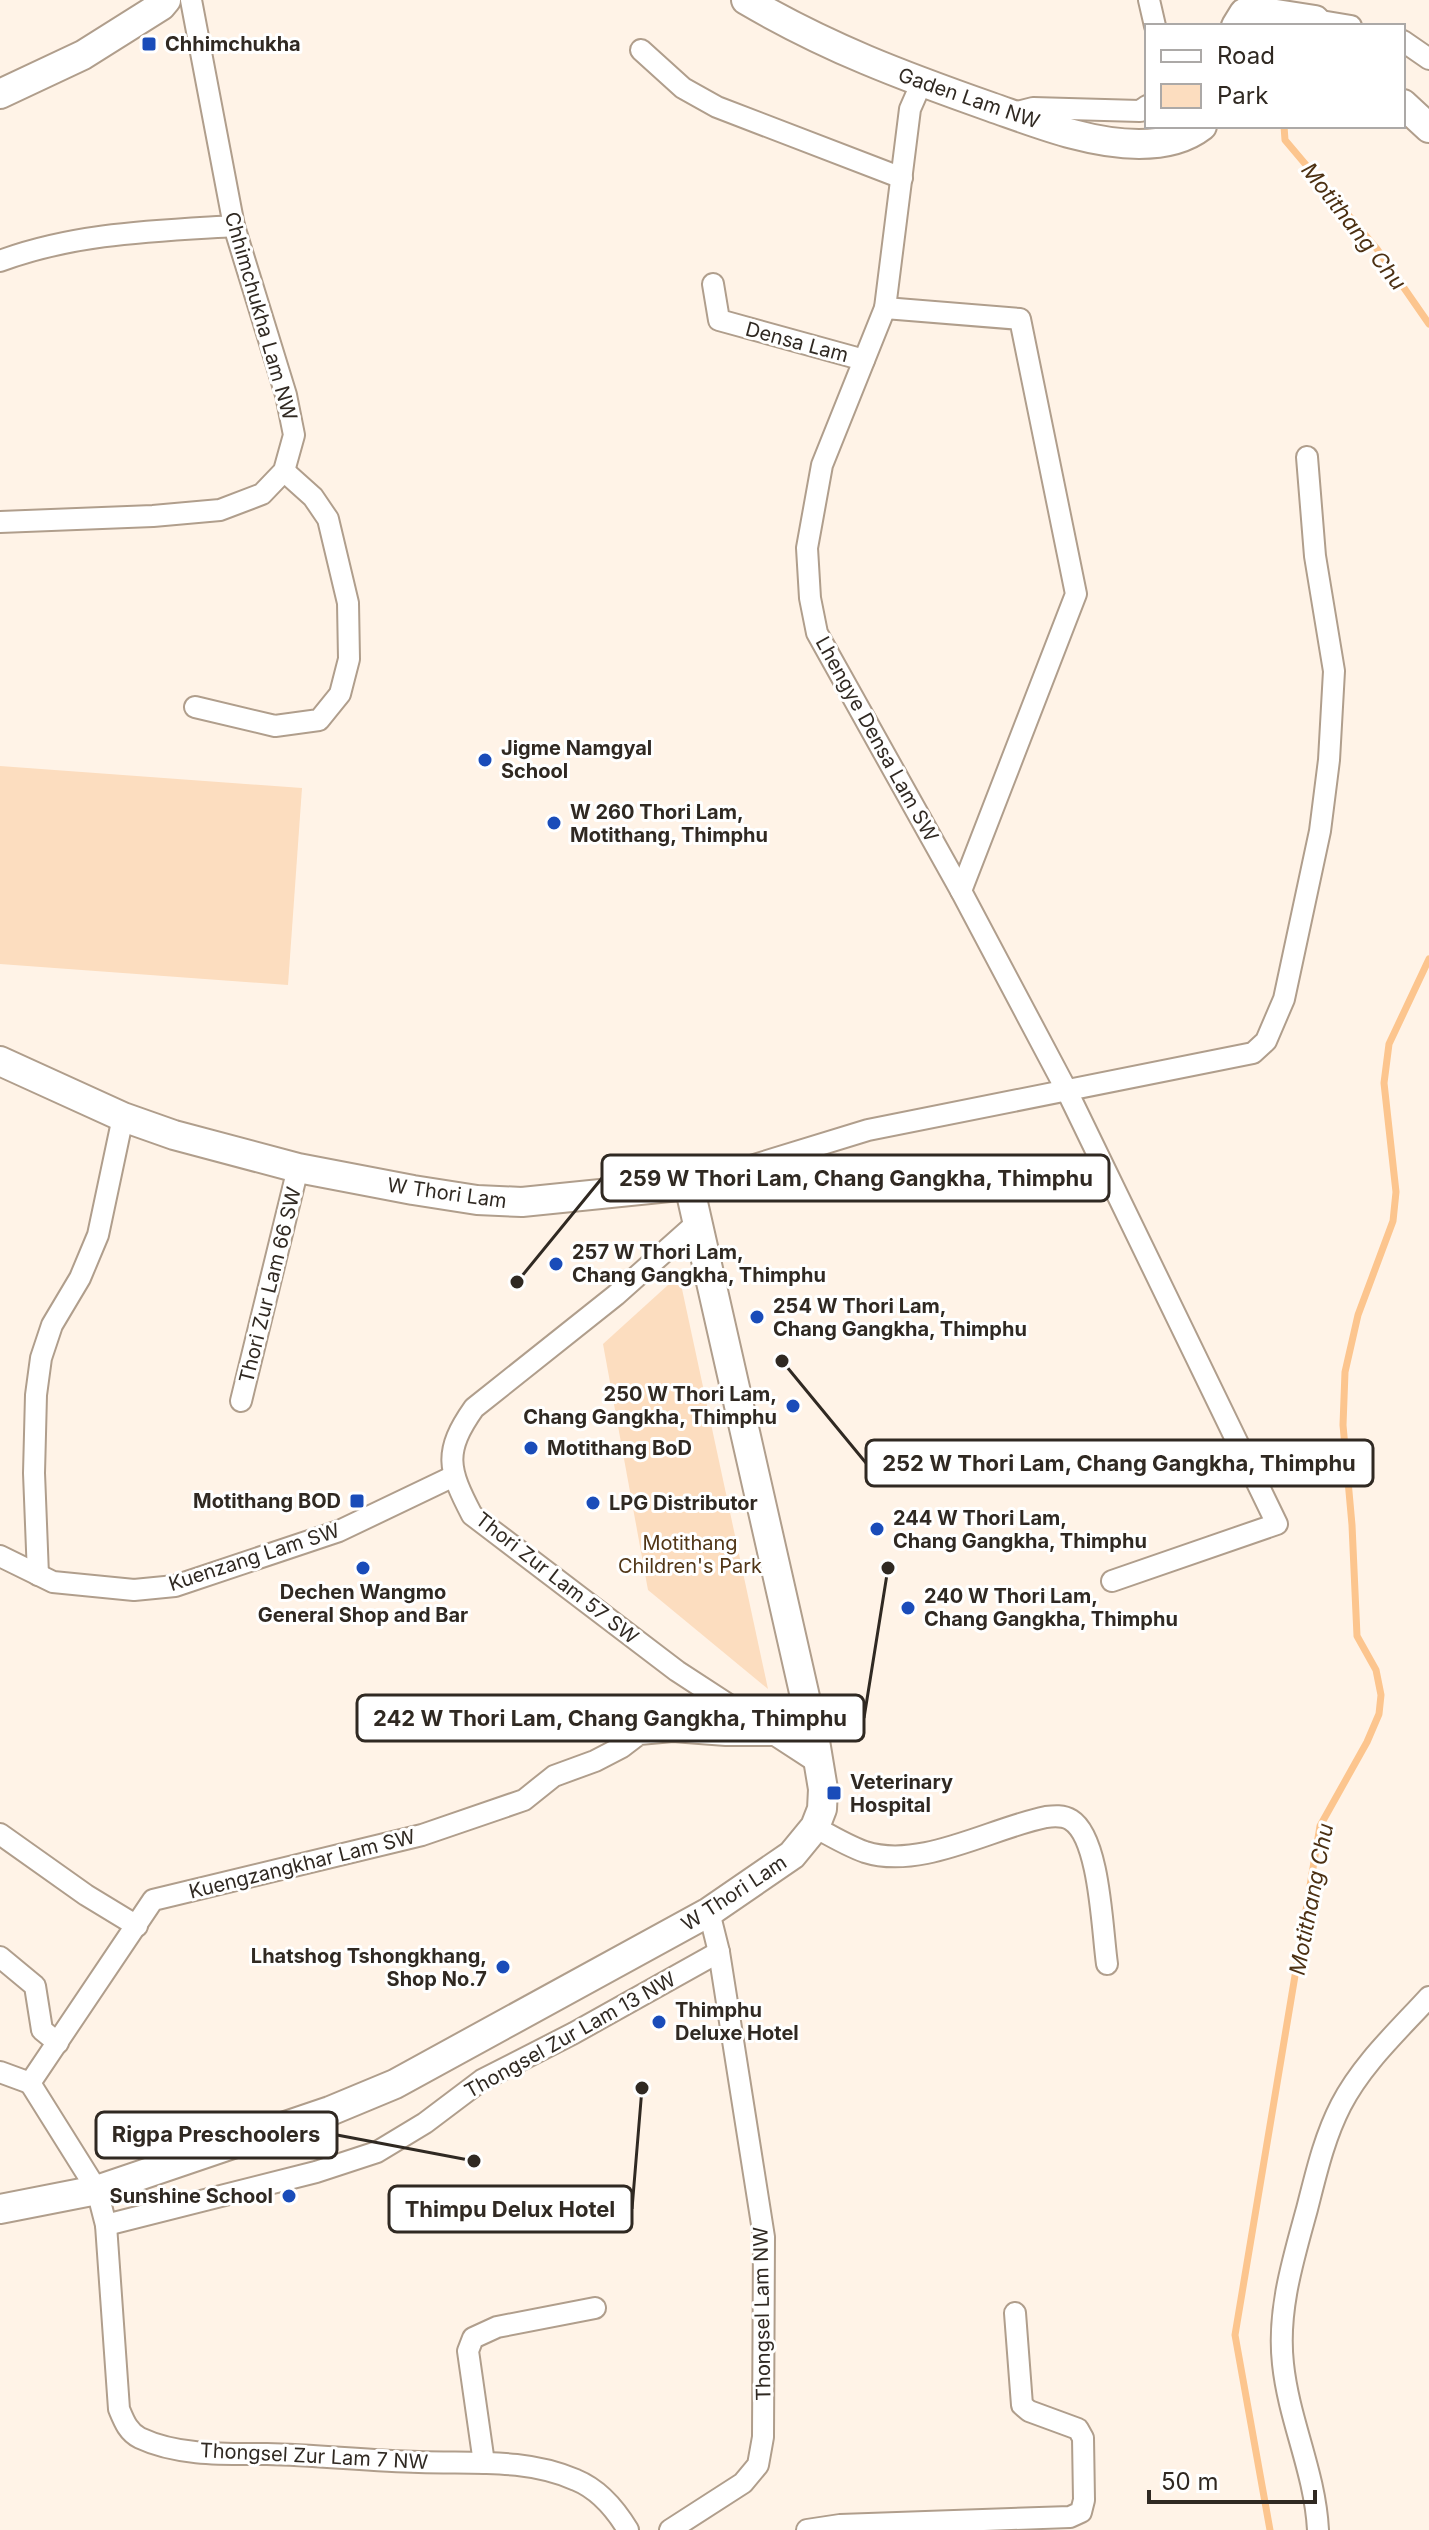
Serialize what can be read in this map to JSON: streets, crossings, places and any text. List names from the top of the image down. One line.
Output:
{"streets":{"main road":["Gaden Lam NW","W Thori Lam"],"street":["Chhimchukha Lam NW","Densa Lam","Lhengye Densa Lam SW","Thori Zur Lam 66 SW","Kuenzang Lam SW","Thori Zur Lam 57 SW","Kuengzangkhar Lam SW","Thongsel Zur Lam 13 NW","Thongsel Lam NW","Thongsel Zur Lam 7 NW"]},"crossings":[["Gaden Lam NW","Lhengye Densa Lam SW"],["Densa Lam","Lhengye Densa Lam SW"],["W Thori Lam","Thori Zur Lam 66 SW"],["W Thori Lam","Thori Zur Lam 57 SW"],["W Thori Lam","Thongsel Lam NW"],["W Thori Lam","Thongsel Zur Lam 7 NW"],["Kuenzang Lam SW","Thori Zur Lam 57 SW"],["Thori Zur Lam 57 SW","Kuengzangkhar Lam SW"],["Thongsel Zur Lam 13 NW","Thongsel Lam NW"],["Thongsel Zur Lam 13 NW","Thongsel Zur Lam 7 NW"]],"water":["Motithang Chu"],"parks":["Motithang Children's Park"],"places":{"transit":["Chhimchukha","Motithang BOD","Veterinary Hospital"],"other":["Jigme Namgyal School","W 260 Thori Lam, Motithang, Thimphu","257 W Thori Lam, Chang Gangkha, Thimphu","259 W Thori Lam, Chang Gangkha, Thimphu","254 W Thori Lam, Chang Gangkha, Thimphu","252 W Thori Lam, Chang Gangkha, Thimphu","250 W Thori Lam, Chang Gangkha, Thimphu","Motithang BoD","LPG Distributor","244 W Thori Lam, Chang Gangkha, Thimphu","Dechen Wangmo General Shop and Bar","242 W Thori Lam, Chang Gangkha, Thimphu","240 W Thori Lam, Chang Gangkha, Thimphu","Lhatshog Tshongkhang, Shop No.7","Thimphu Deluxe Hotel","Thimpu Delux Hotel","Rigpa Preschoolers","Sunshine School"]},"legend":["Road","Park"],"scale_bar":"50 m"}
